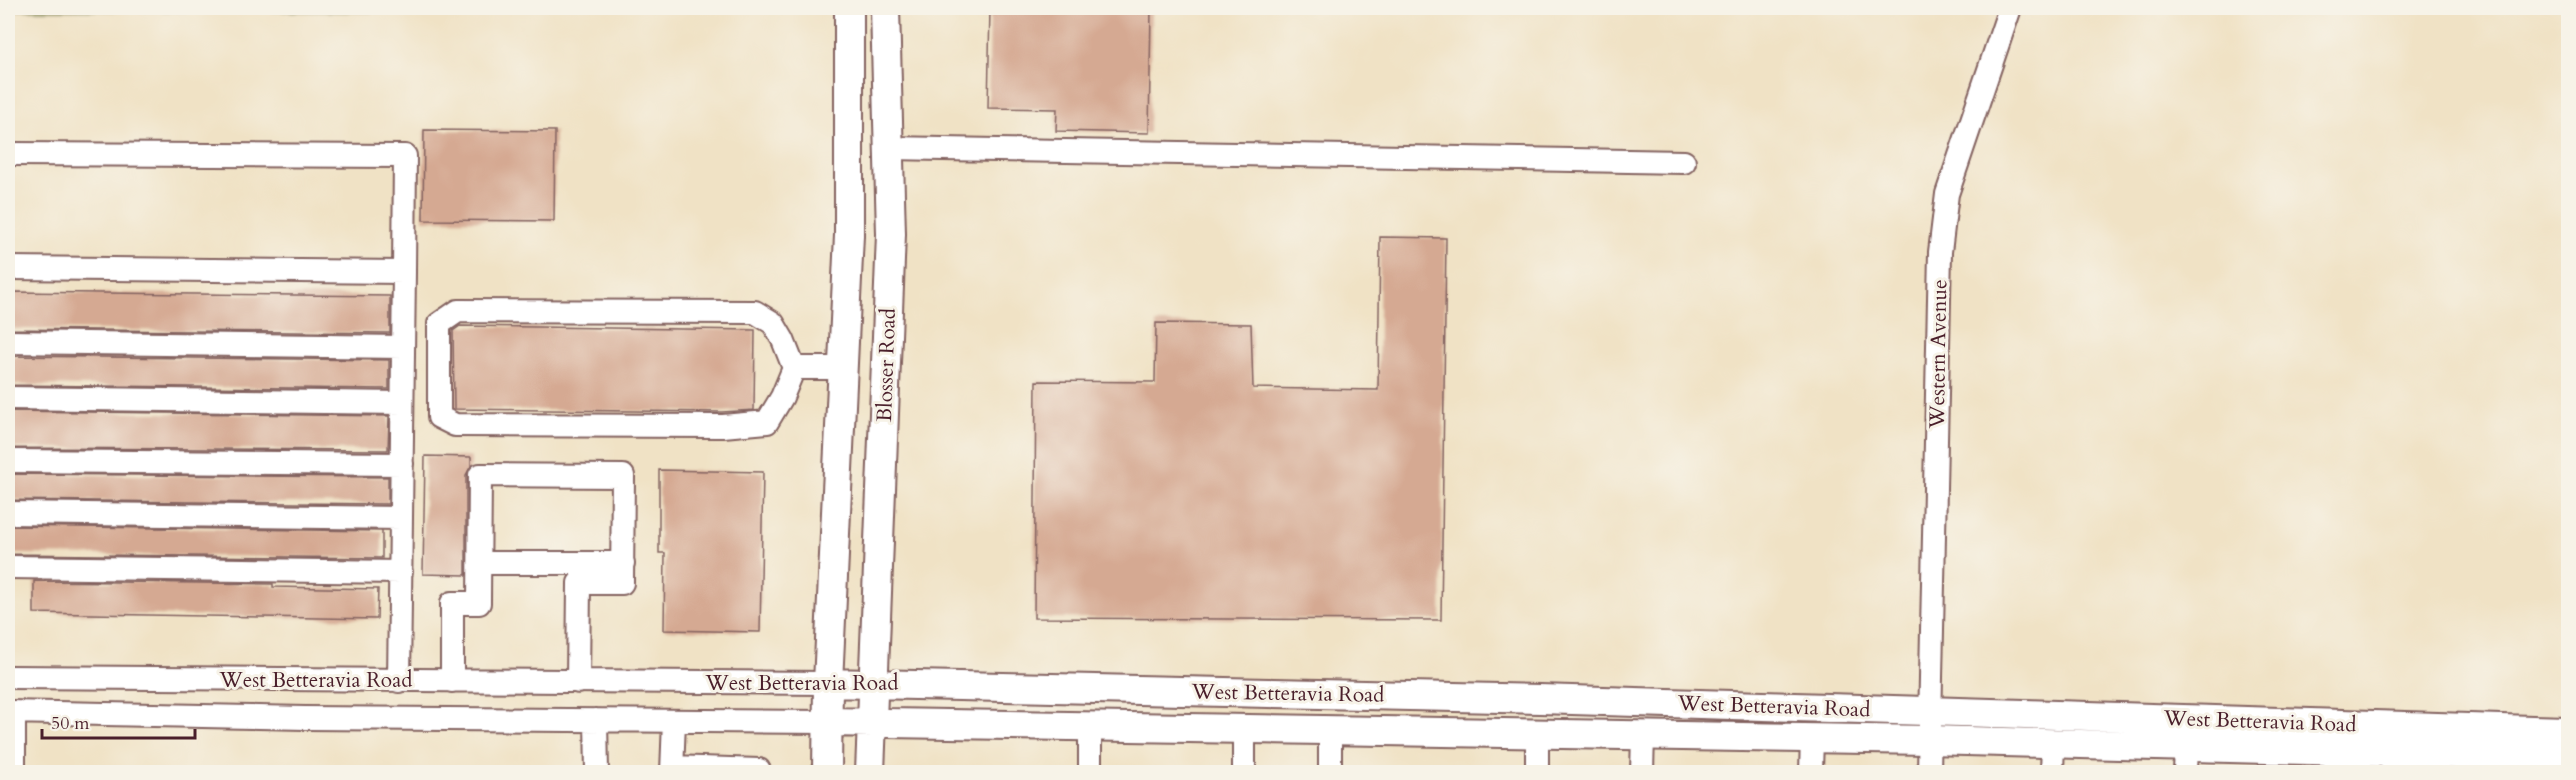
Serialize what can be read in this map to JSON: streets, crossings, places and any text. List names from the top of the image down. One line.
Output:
{"streets":{"main road":["Blosser Road","West Betteravia Road"],"street":["Western Avenue"]},"crossings":[["Western Avenue","West Betteravia Road"],["Blosser Road","West Betteravia Road"]],"scale_bar":"50 m"}
